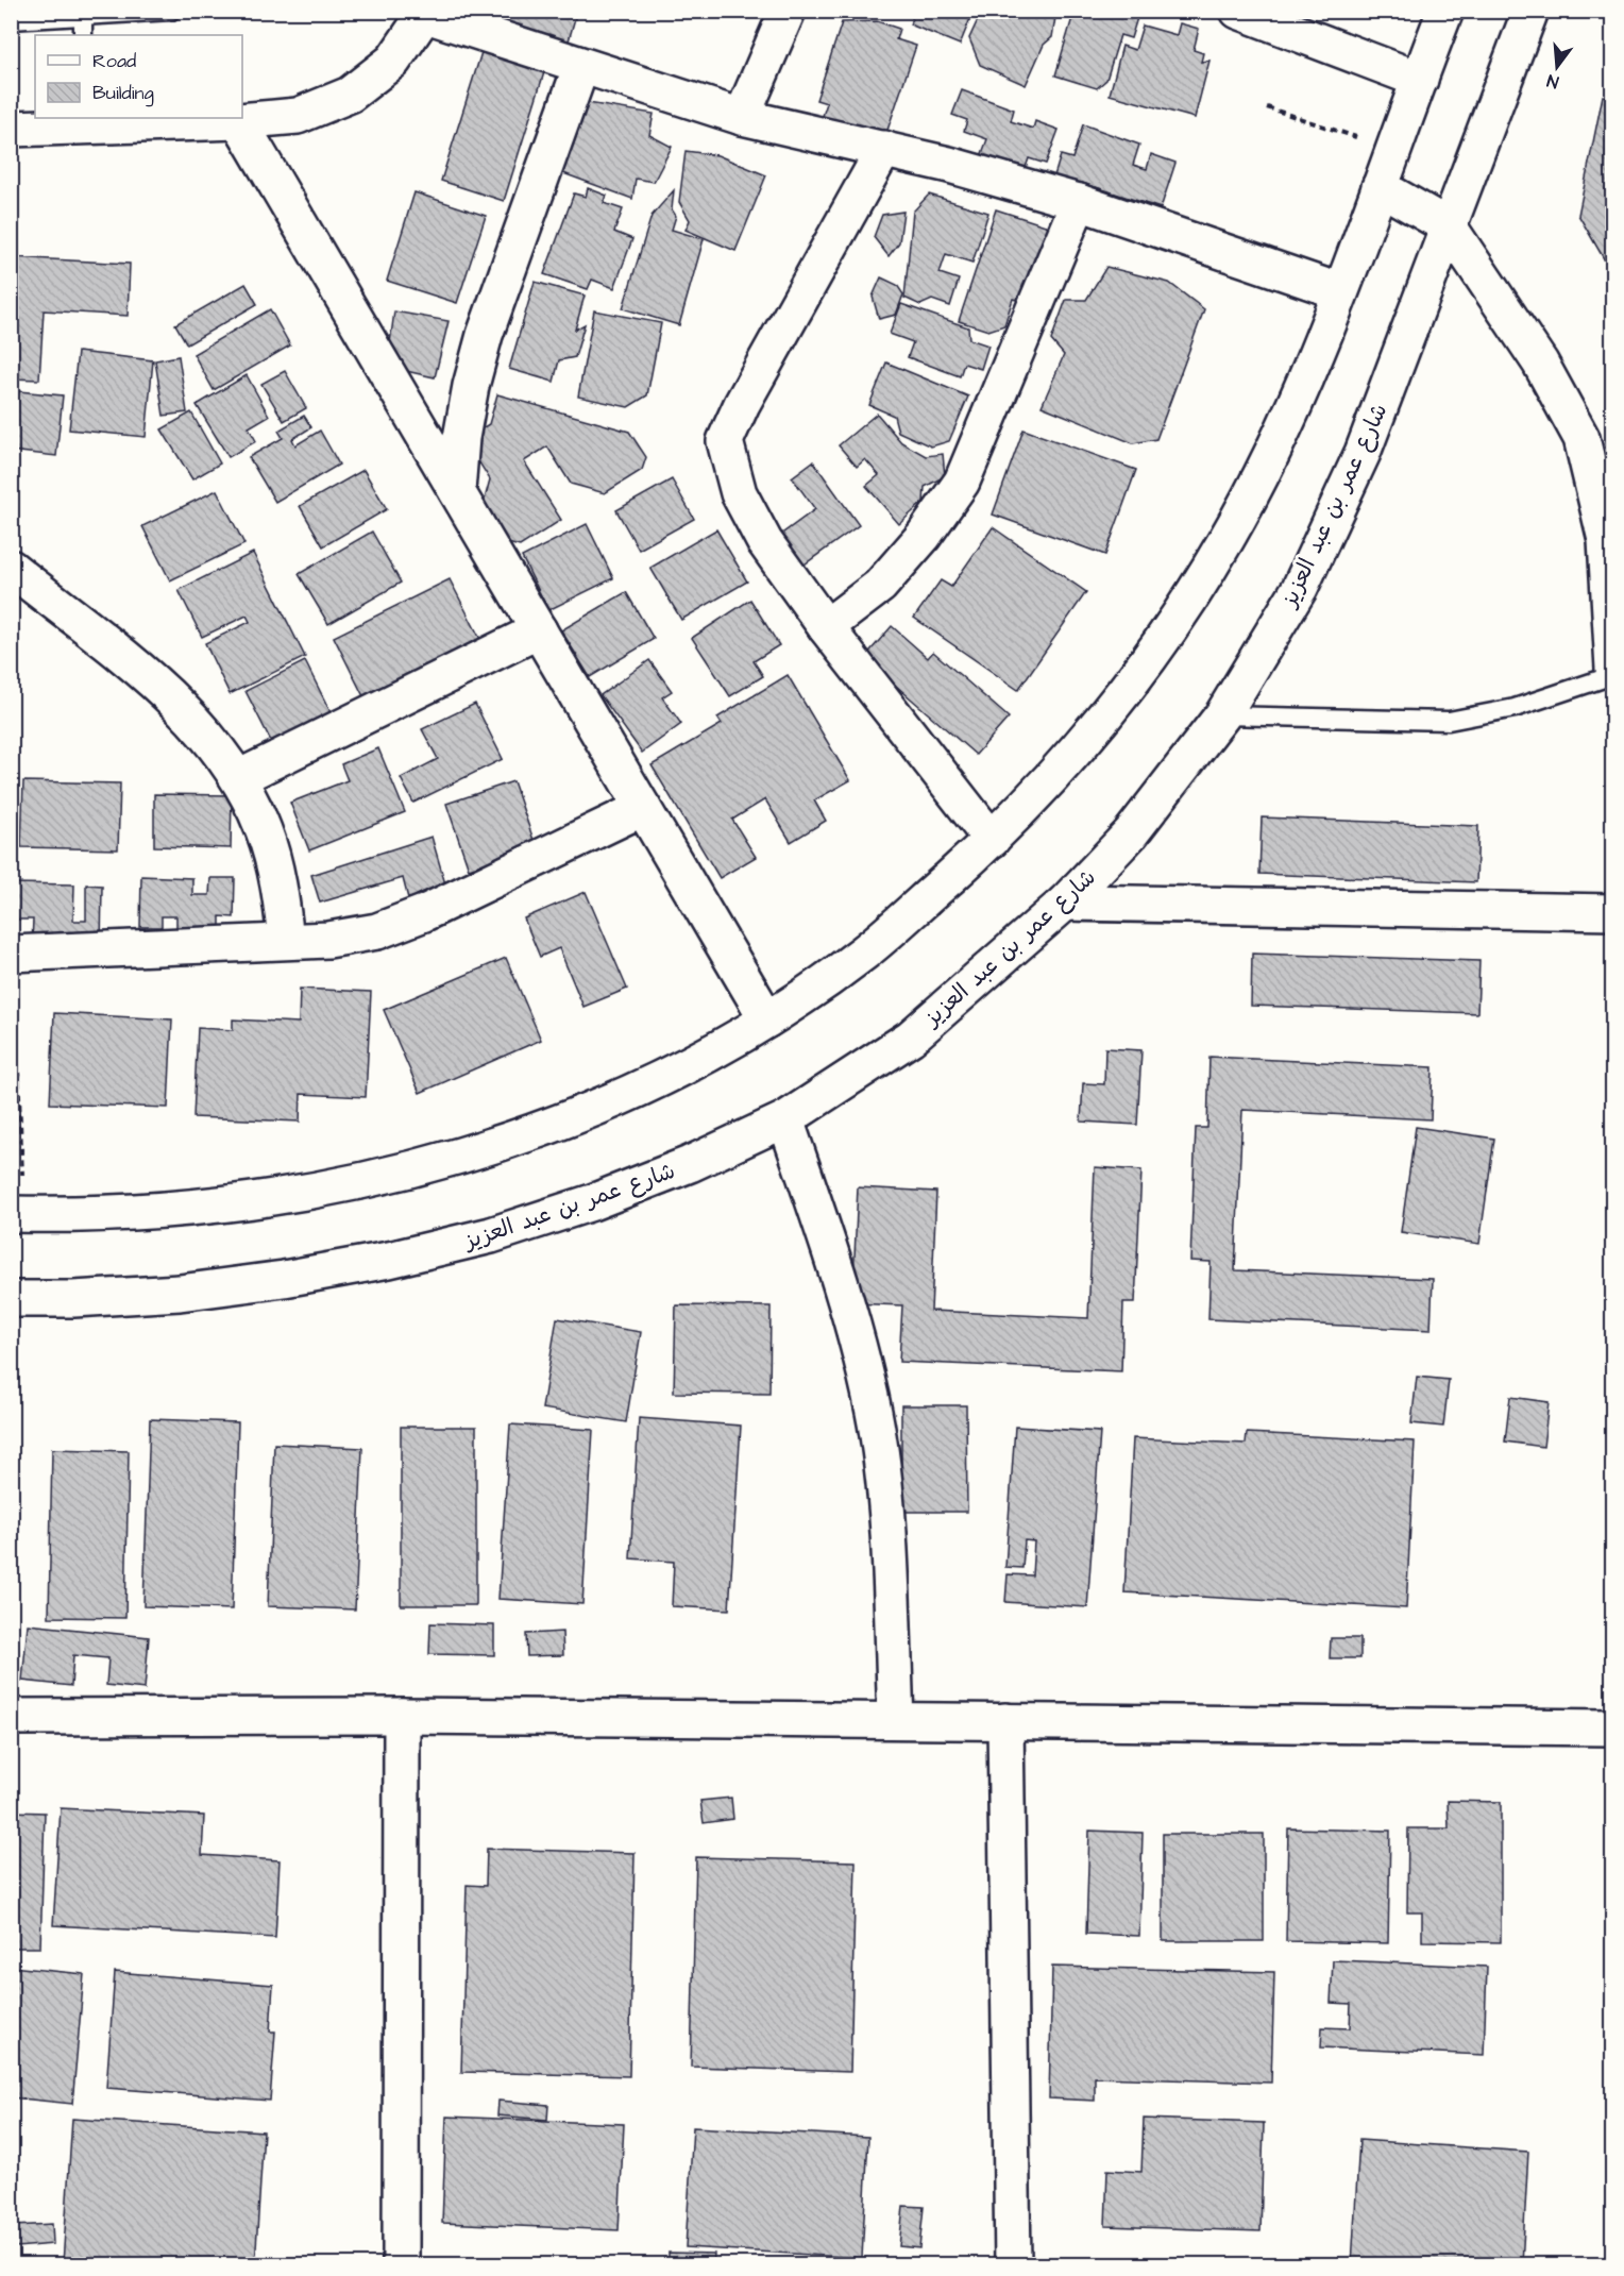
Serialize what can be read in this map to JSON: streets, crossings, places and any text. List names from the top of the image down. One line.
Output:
{"streets":{"street":["شارع عمر بن عبد العزيز"]},"legend":["Road","Building"],"north":"bottom"}
